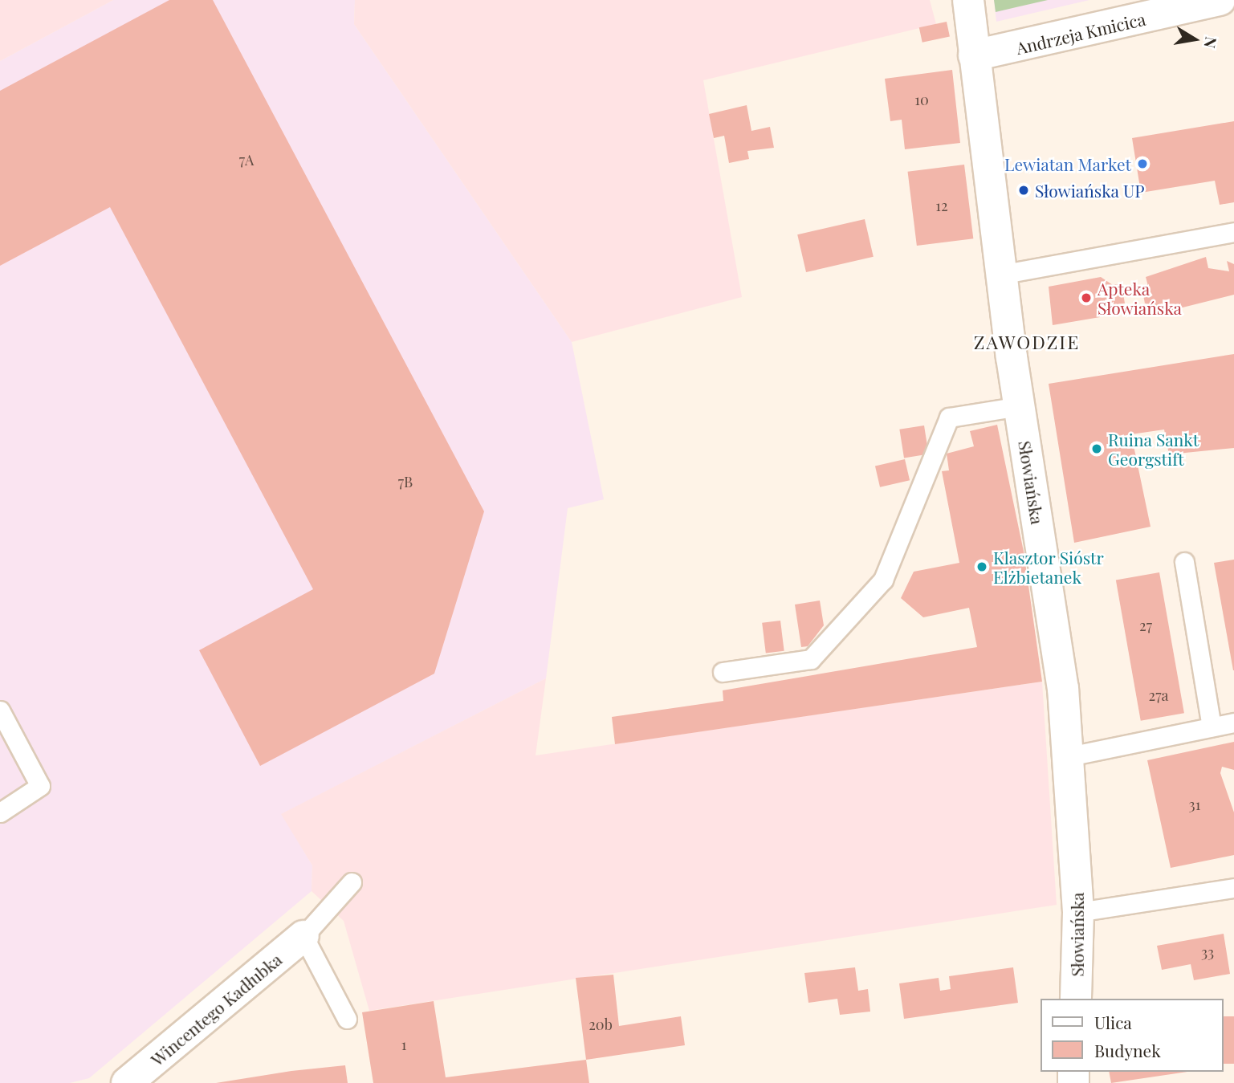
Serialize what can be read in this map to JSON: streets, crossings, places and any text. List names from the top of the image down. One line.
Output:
{"streets":{"street":["Andrzeja Kmicica","Słowiańska","Wincentego Kadłubka"]},"crossings":[["Andrzeja Kmicica","Słowiańska"]],"districts":["ZAWODZIE"],"places":["Lewiatan Market","Słowiańska UP","Apteka Słowiańska","Ruina Sankt Georgstift","Klasztor Sióstr Elżbietanek"],"house_numbers":["10","7A","12","7B","27","27a","31","33","20b","1"],"legend":["Ulica","Budynek"],"north":"right"}
